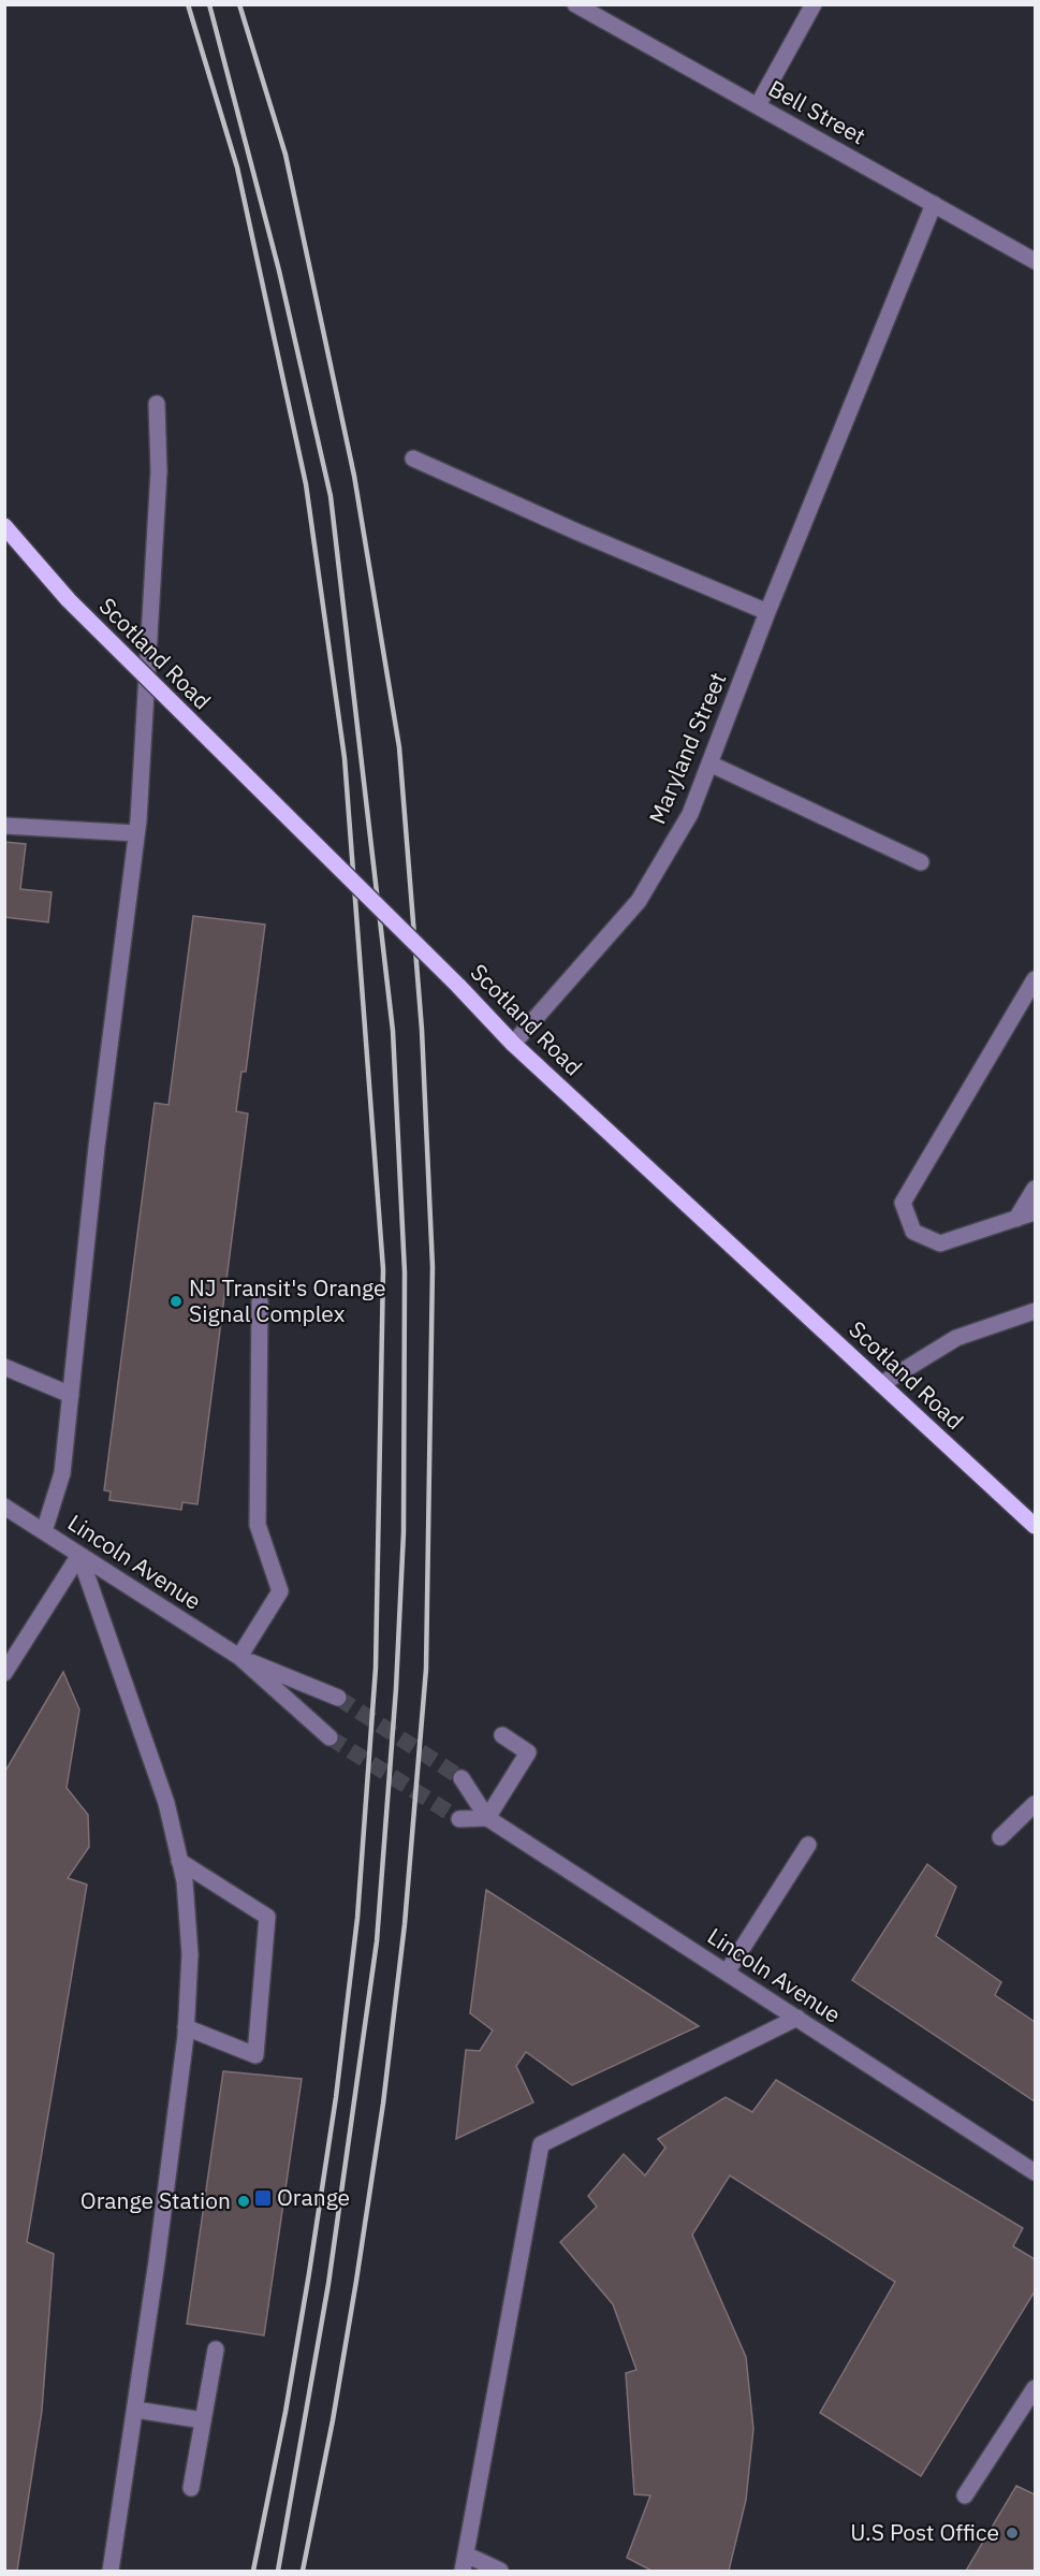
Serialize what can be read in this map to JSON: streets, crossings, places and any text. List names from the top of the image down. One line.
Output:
{"streets":{"main road":["Scotland Road"],"street":["Bell Street","Maryland Street","Lincoln Avenue"]},"crossings":[["Bell Street","Maryland Street"],["Scotland Road","Maryland Street"]],"places":{"other":["NJ Transit's Orange Signal Complex","Orange Station","U.S Post Office"],"transit":["Orange"]}}
